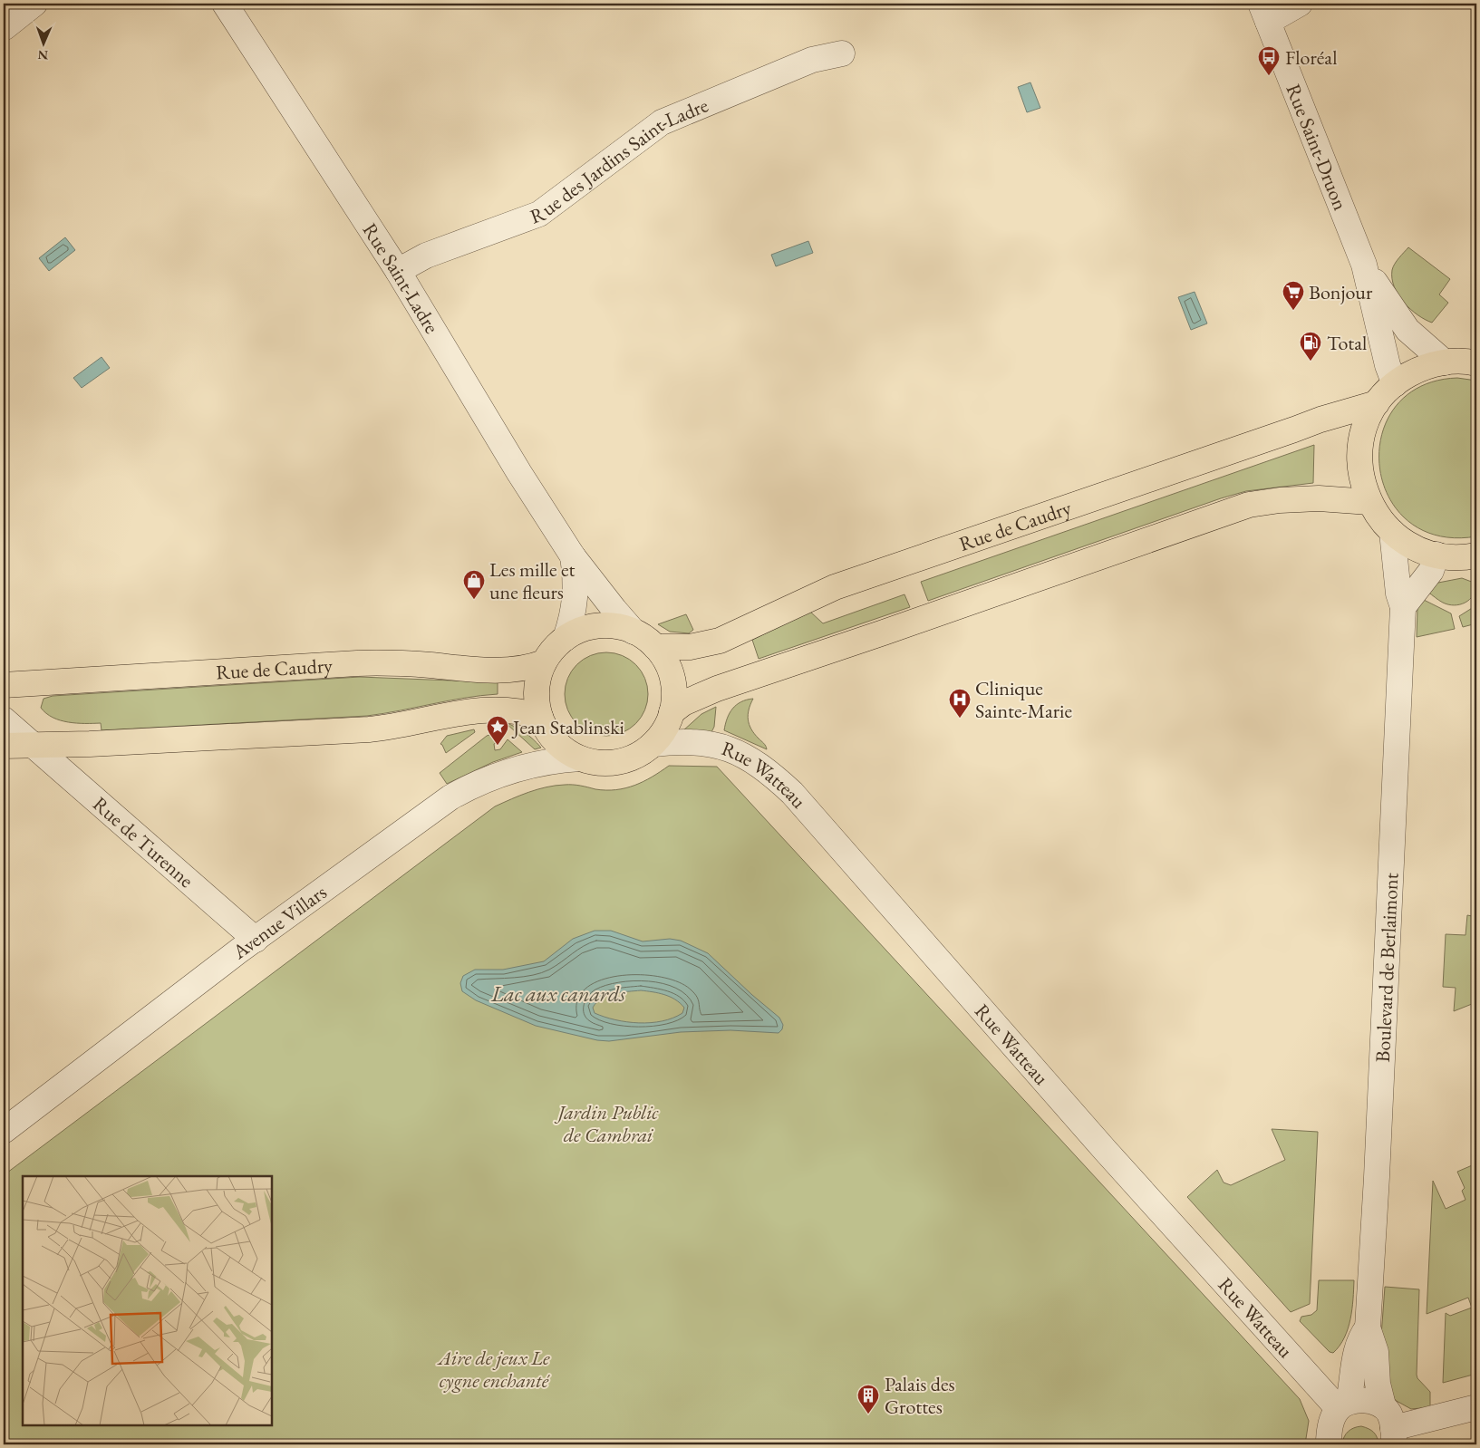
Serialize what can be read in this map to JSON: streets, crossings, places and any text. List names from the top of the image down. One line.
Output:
{"streets":{"main road":["Rue de Caudry"],"street":["Rue Saint-Druon","Rue des Jardins Saint-Ladre","Rue Saint-Ladre","Rue Watteau","Rue de Turenne","Avenue Villars","Boulevard de Berlaimont"]},"crossings":[["Rue des Jardins Saint-Ladre","Rue Saint-Ladre"],["Rue Saint-Ladre","Rue de Caudry"],["Rue Saint-Ladre","Rue Watteau"],["Rue Saint-Ladre","Avenue Villars"],["Rue de Caudry","Rue Watteau"],["Rue de Caudry","Avenue Villars"],["Rue Watteau","Avenue Villars"],["Rue Watteau","Boulevard de Berlaimont"],["Rue de Turenne","Avenue Villars"]],"water":["Lac aux canards"],"parks":["Jardin Public de Cambrai","Aire de jeux Le cygne enchanté"],"places":{"bus stop":["Floréal"],"supermarket":["Bonjour"],"fuel station":["Total"],"shop":["Les mille et une fleurs"],"hospital":["Clinique Sainte-Marie"],"place":["Jean Stablinski"],"building":["Palais des Grottes"]},"north":"bottom"}
